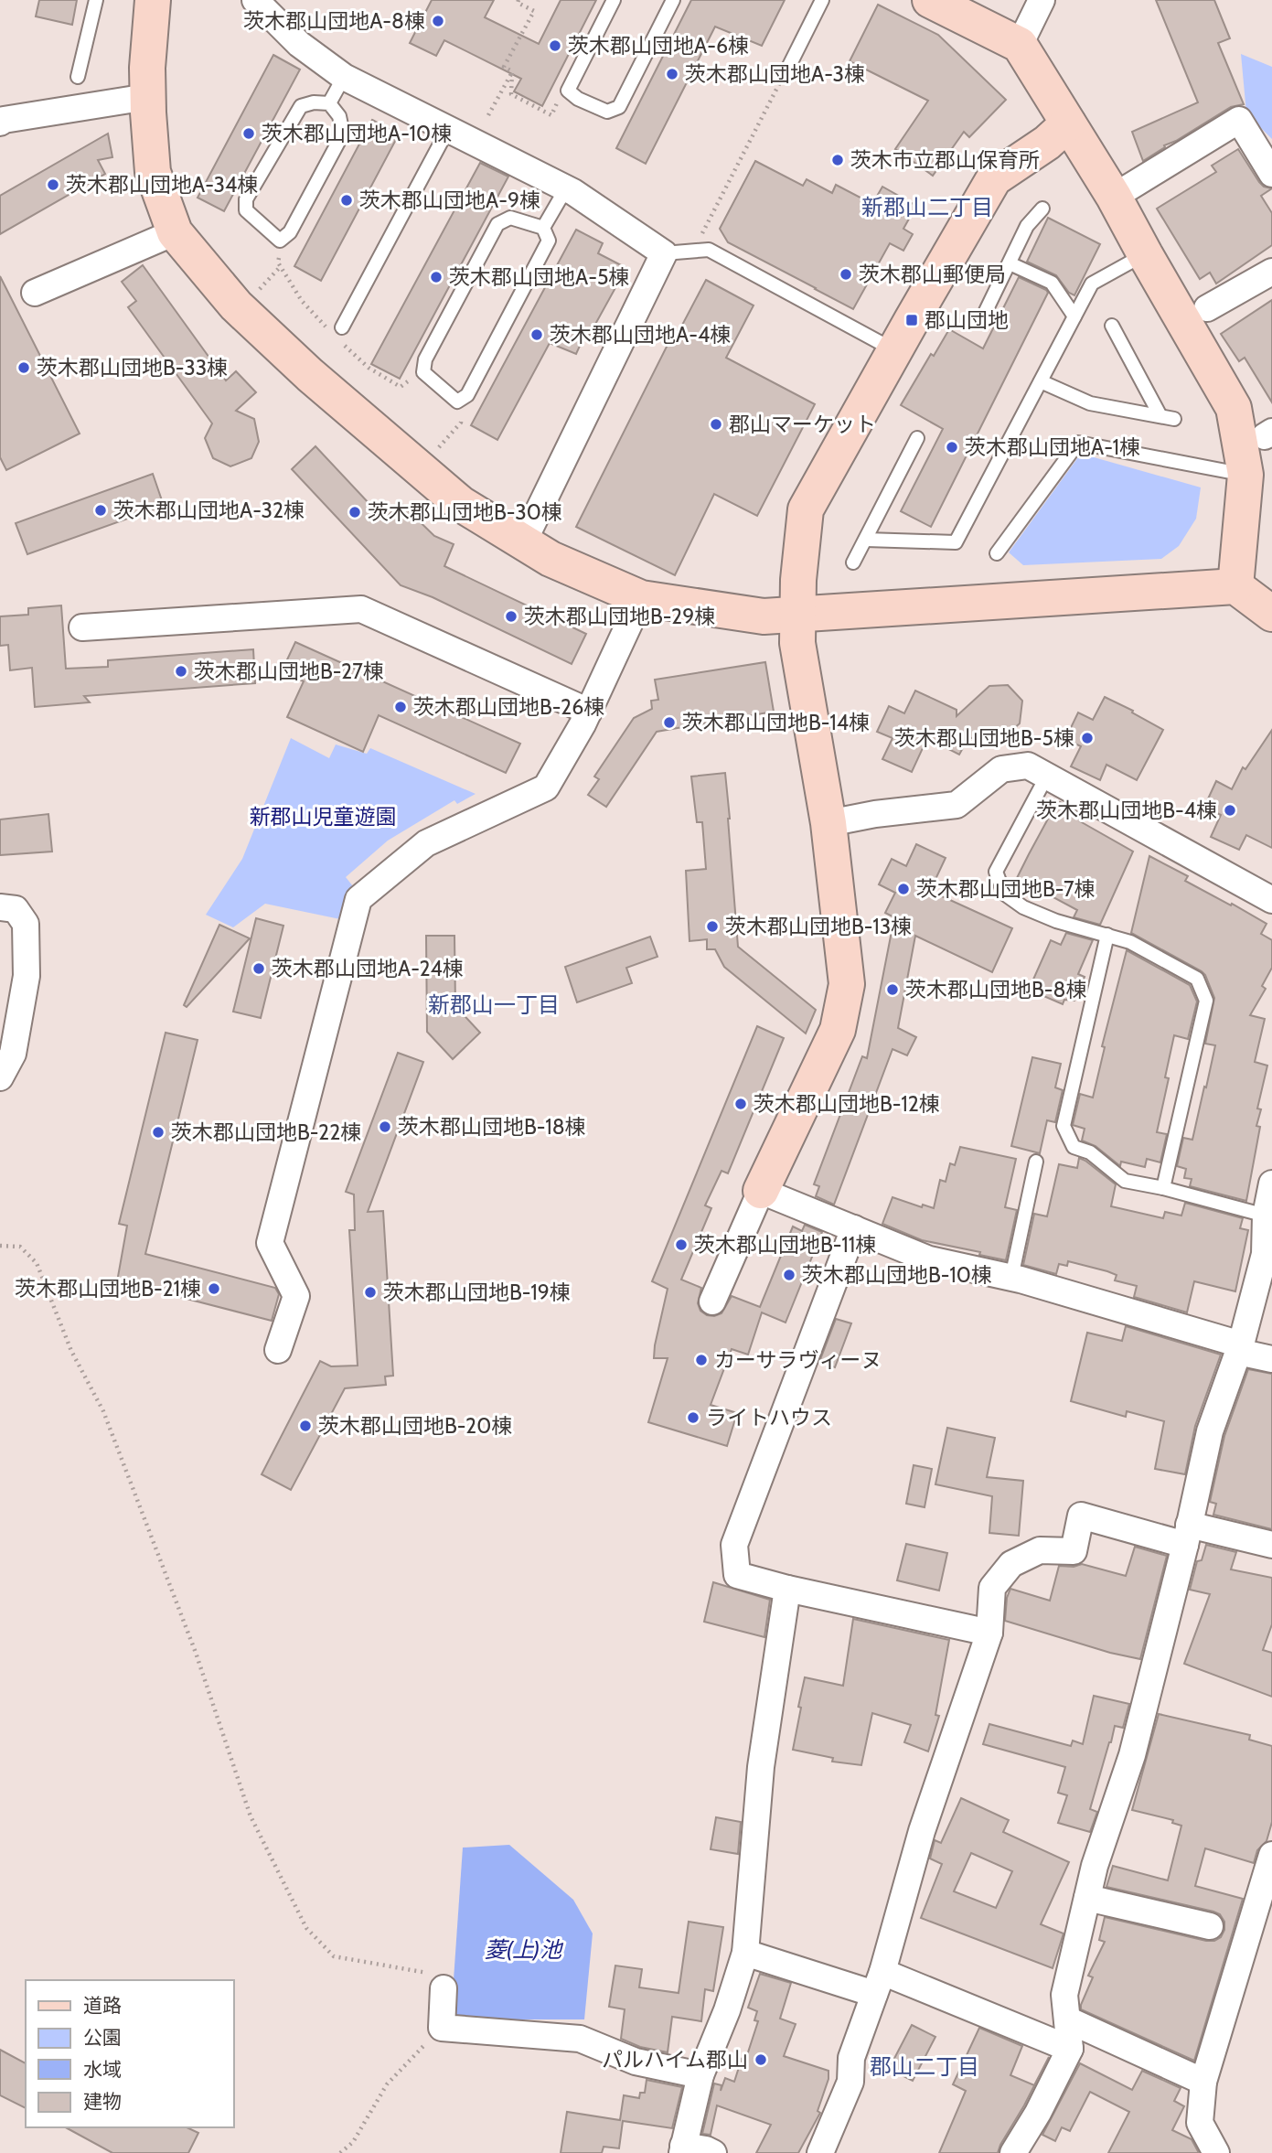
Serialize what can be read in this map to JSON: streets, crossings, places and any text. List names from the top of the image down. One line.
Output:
{"districts":["新郡山二丁目","新郡山一丁目","郡山二丁目"],"water":["菱(上)池"],"parks":["新郡山児童遊園"],"places":{"other":["茨木郡山団地A-8棟","茨木郡山団地A-6棟","茨木郡山団地A-3棟","茨木郡山団地A-10棟","茨木市立郡山保育所","茨木郡山団地A-34棟","茨木郡山団地A-9棟","茨木郡山郵便局","茨木郡山団地A-5棟","茨木郡山団地A-4棟","茨木郡山団地B-33棟","郡山マーケット","茨木郡山団地A-1棟","茨木郡山団地A-32棟","茨木郡山団地B-30棟","茨木郡山団地B-29棟","茨木郡山団地B-27棟","茨木郡山団地B-26棟","茨木郡山団地B-14棟","茨木郡山団地B-5棟","茨木郡山団地B-4棟","茨木郡山団地B-7棟","茨木郡山団地B-13棟","茨木郡山団地A-24棟","茨木郡山団地B-8棟","茨木郡山団地B-12棟","茨木郡山団地B-18棟","茨木郡山団地B-22棟","茨木郡山団地B-11棟","茨木郡山団地B-10棟","茨木郡山団地B-21棟","茨木郡山団地B-19棟","カーサラヴィーヌ","ライトハウス","茨木郡山団地B-20棟","パルハイム郡山"],"transit":["郡山団地"]},"legend":["道路","公園","水域","建物"]}
